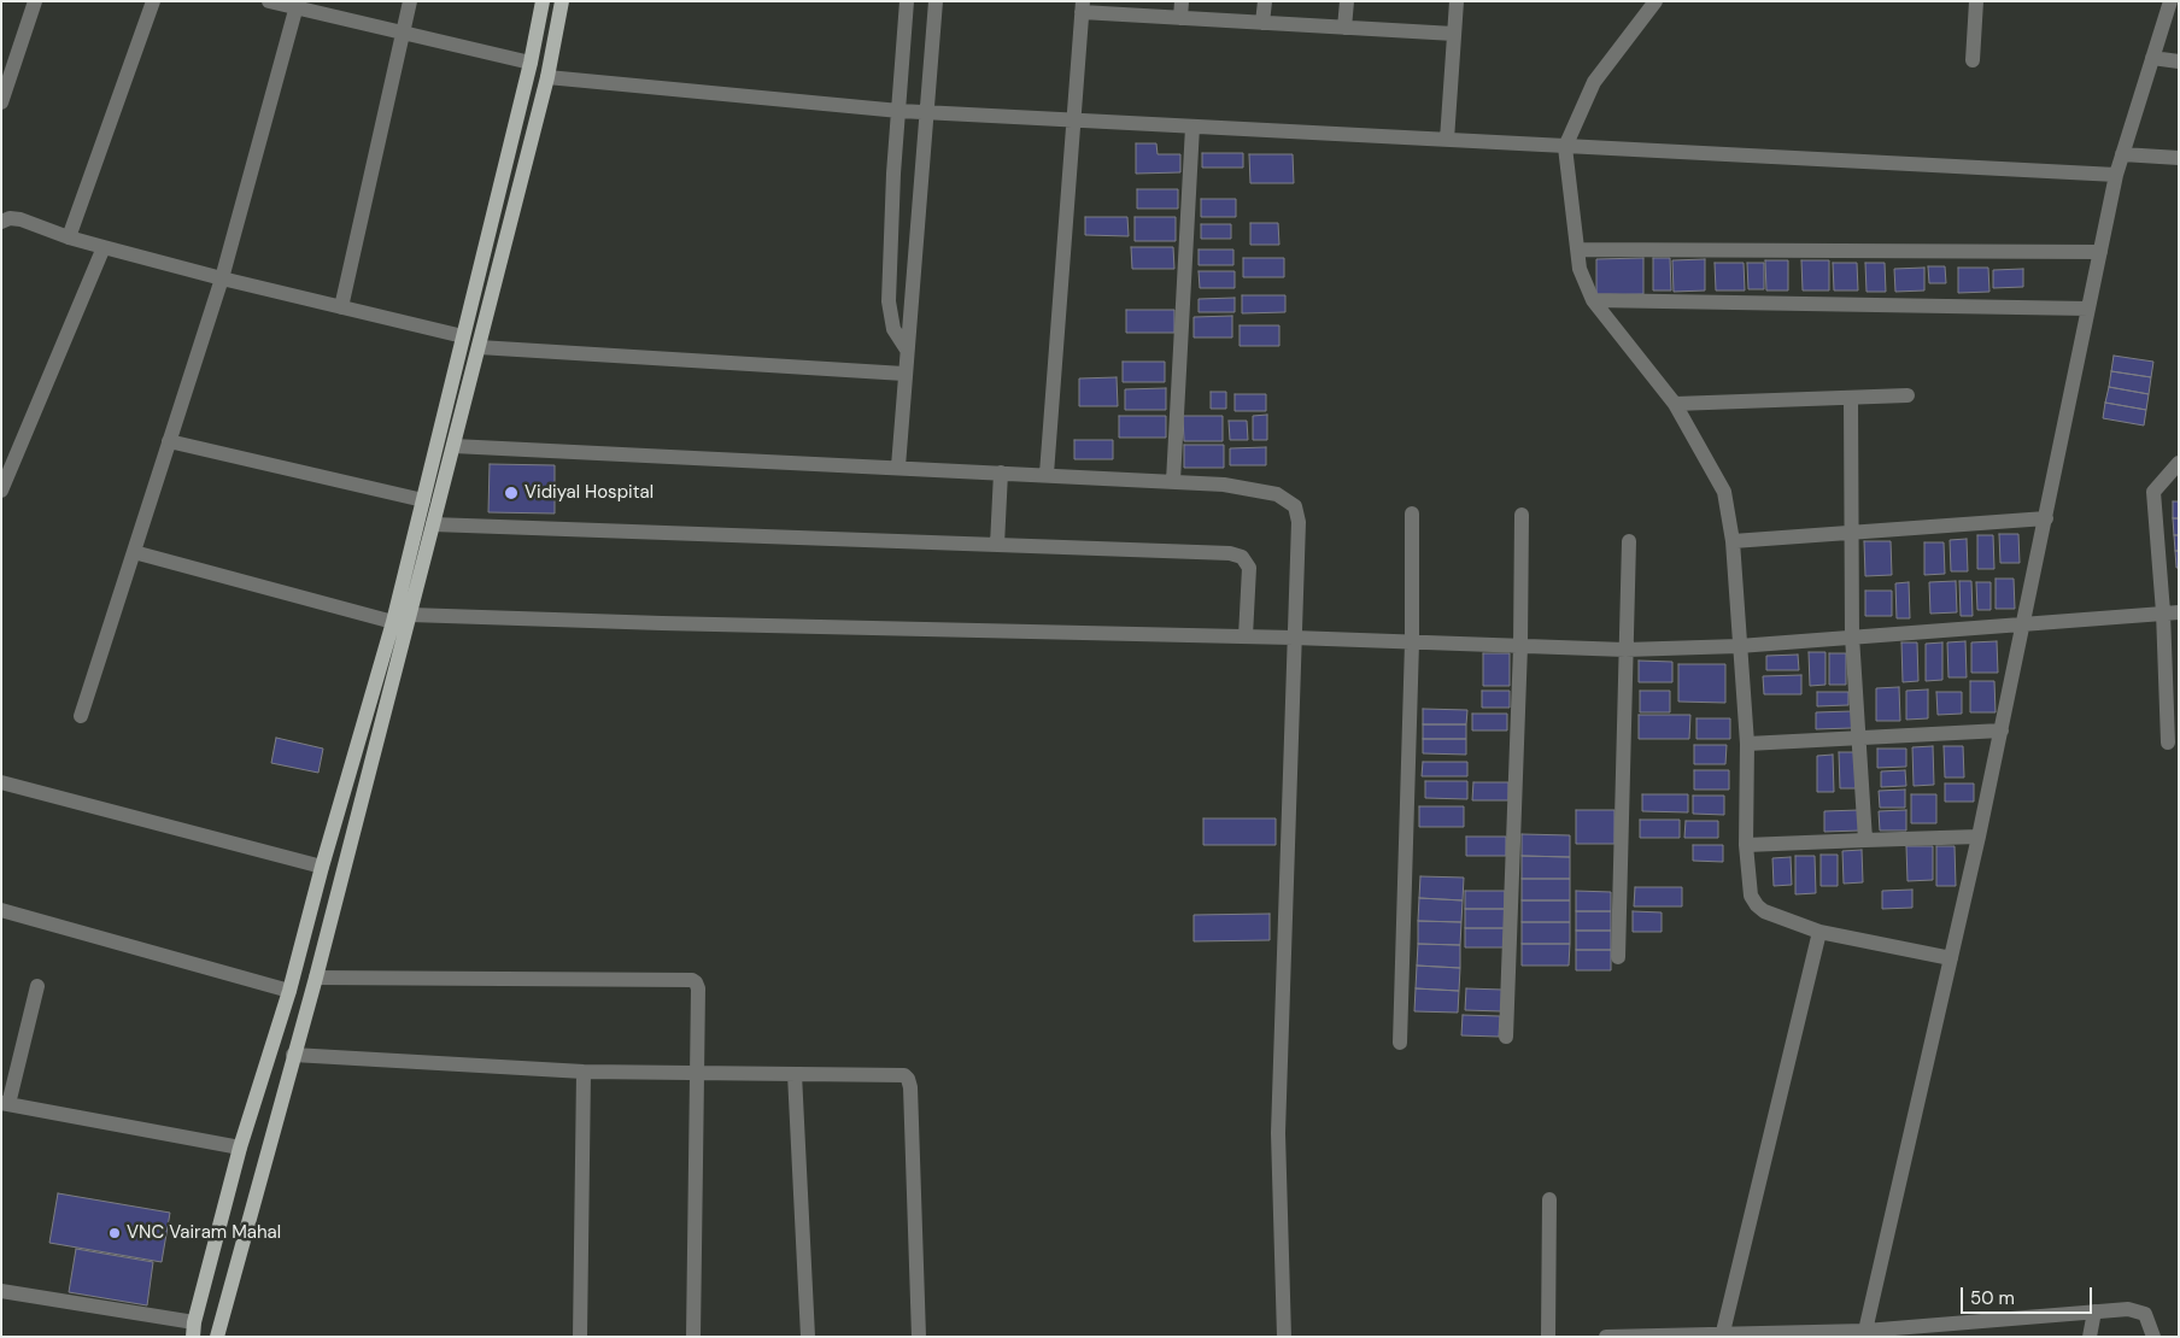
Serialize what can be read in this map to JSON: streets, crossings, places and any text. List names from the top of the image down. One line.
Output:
{"places":["Vidiyal Hospital","VNC Vairam Mahal"],"scale_bar":"50 m"}
